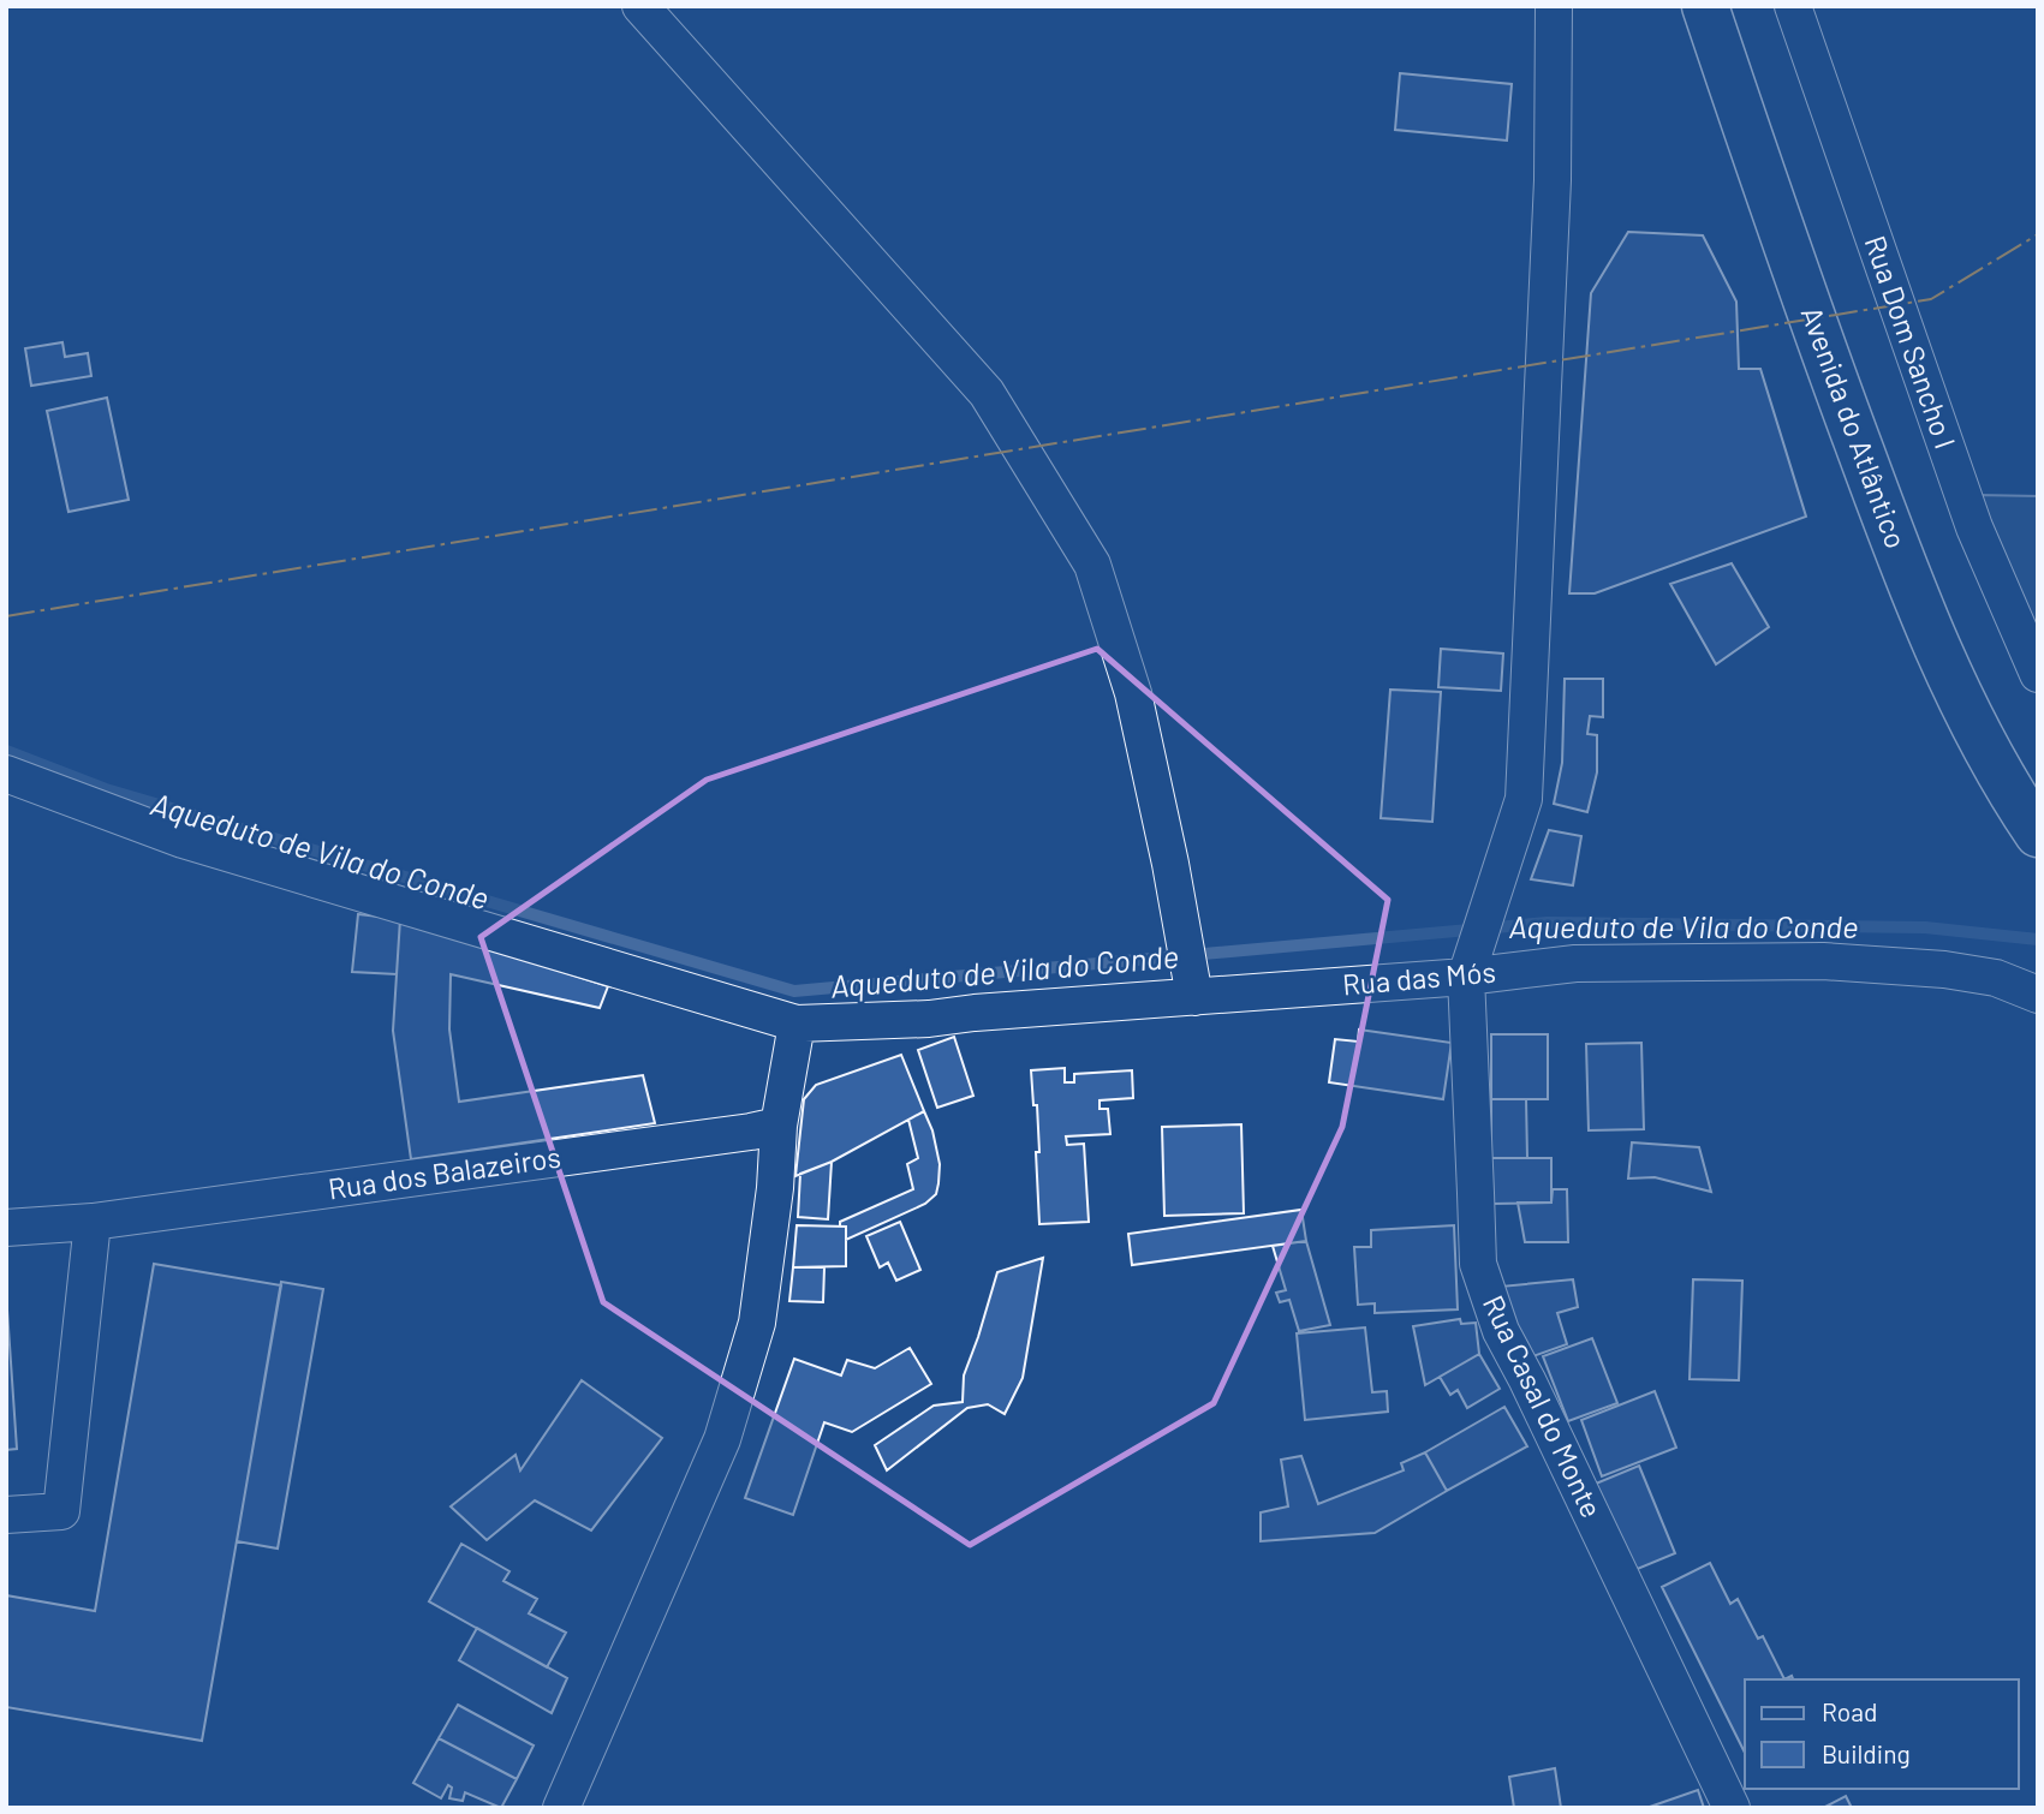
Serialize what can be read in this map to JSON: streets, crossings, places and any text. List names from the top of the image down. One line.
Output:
{"streets":{"main road":["Avenida do Atlântico"],"street":["Rua Dom Sancho I","Rua das Mós","Rua dos Balazeiros","Rua Casal do Monte"]},"crossings":[["Rua das Mós","Rua Casal do Monte"]],"water":["Aqueduto de Vila do Conde"],"legend":["Road","Building"]}
